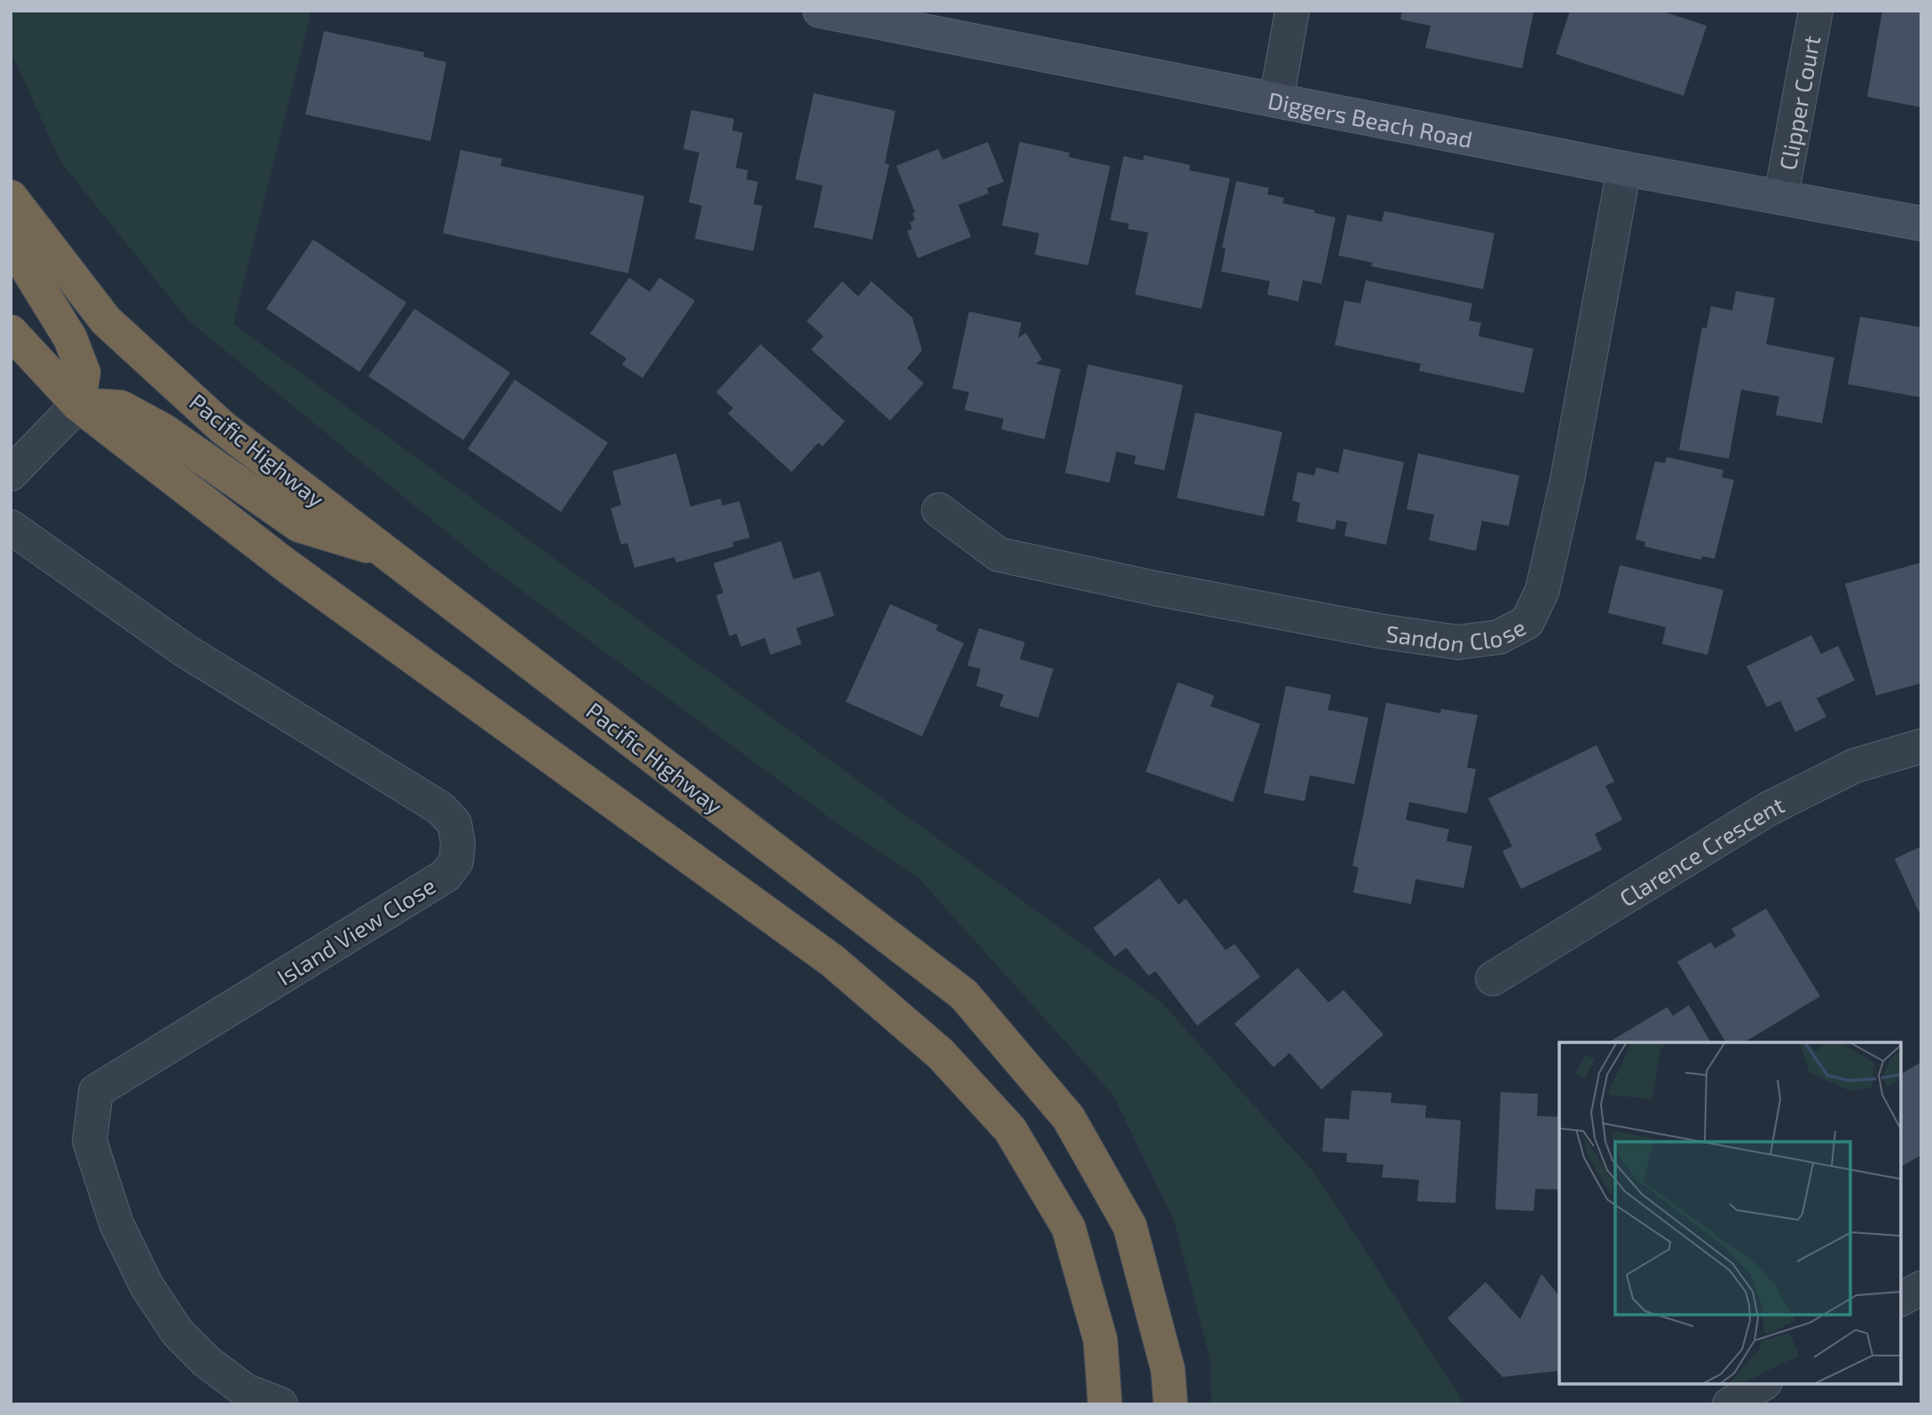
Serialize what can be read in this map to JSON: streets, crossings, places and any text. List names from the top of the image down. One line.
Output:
{"streets":{"highway":["Pacific Highway"],"street":["Clipper Court","Diggers Beach Road","Sandon Close","Clarence Crescent","Island View Close"]},"crossings":[["Clipper Court","Diggers Beach Road"],["Diggers Beach Road","Sandon Close"]]}
